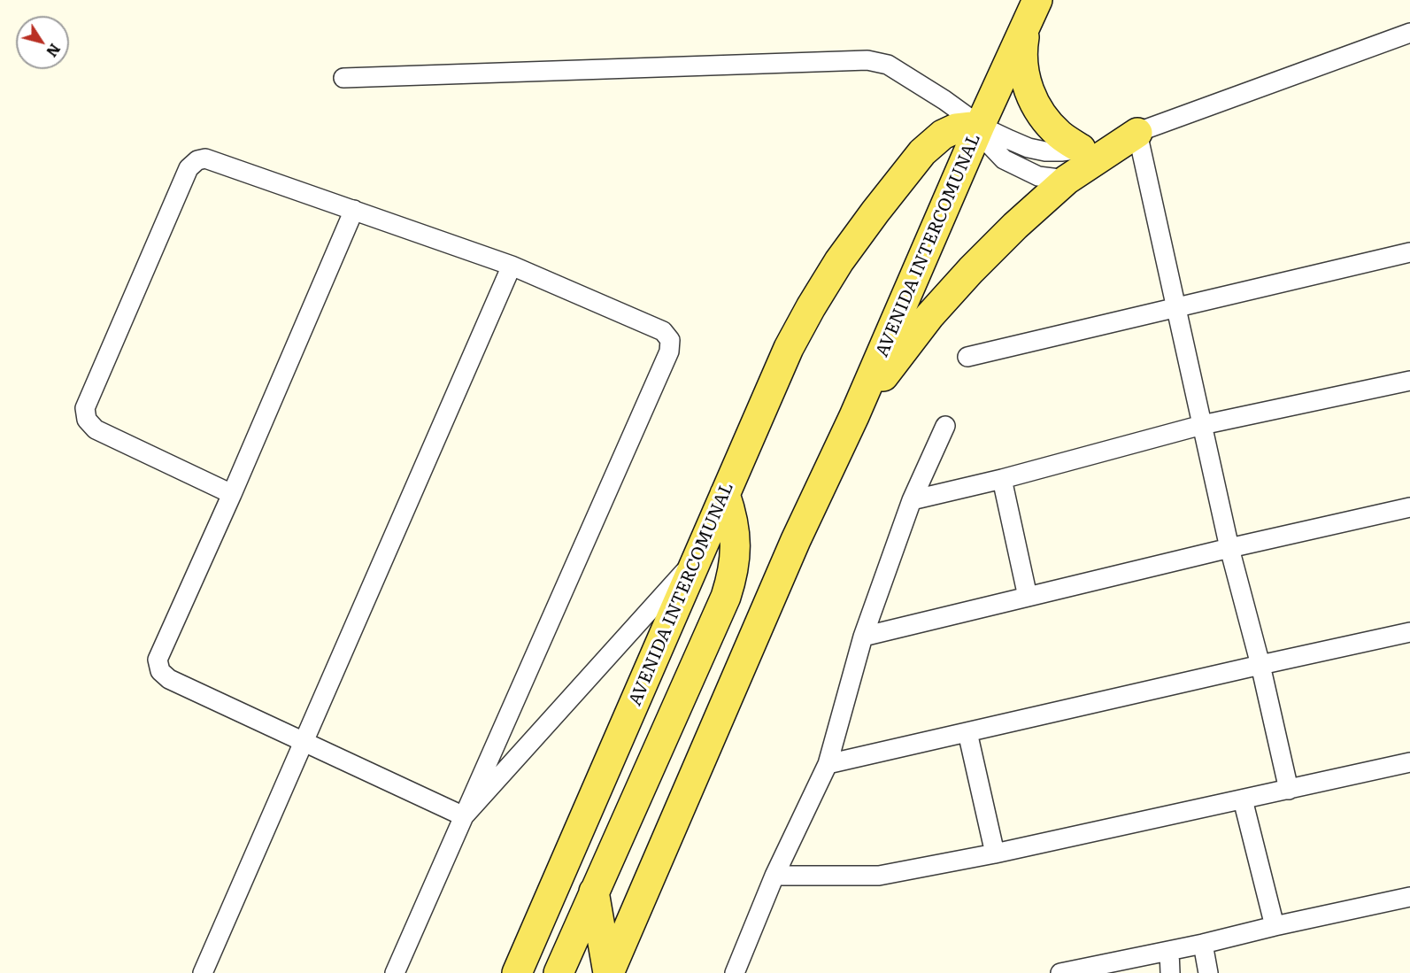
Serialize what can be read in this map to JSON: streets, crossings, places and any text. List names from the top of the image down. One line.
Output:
{"streets":{"main road":["AVENIDA INTERCOMUNAL"]},"north":"bottom right"}
